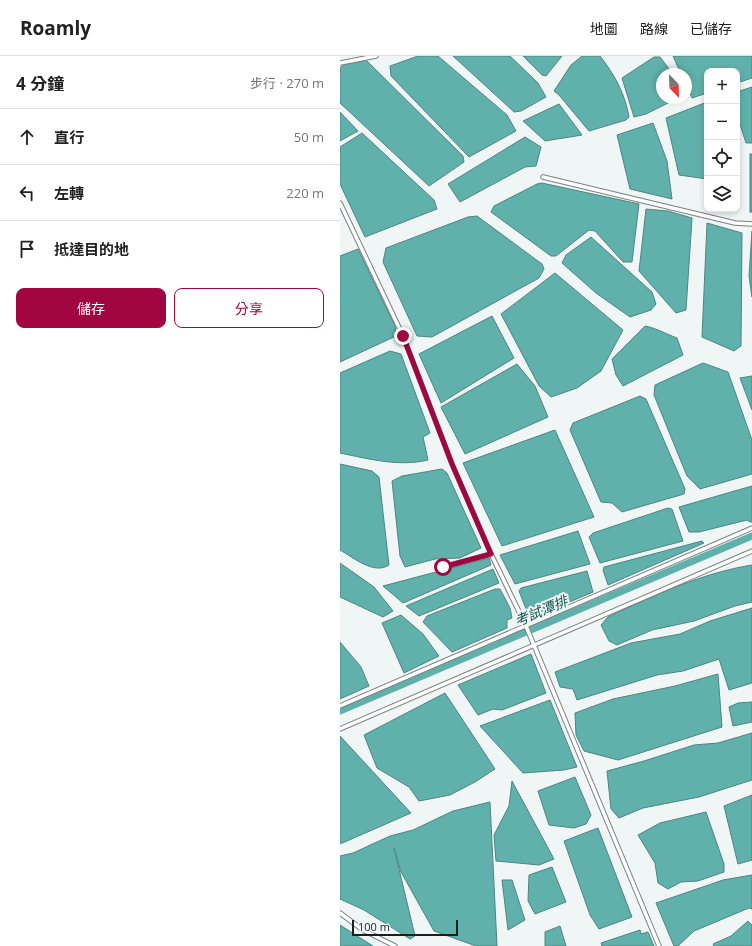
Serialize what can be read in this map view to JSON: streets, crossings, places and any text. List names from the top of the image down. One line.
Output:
{"water":["考試潭排"],"scale_bar":"100 m","north":"bottom right","page":{"header":"Roamly","nav":["地圖","路線","已儲存"],"heading":["4 分鐘","步行 · 270 m"],"map_buttons":["+","−"],"list":[["直行","50 m"],["左轉","220 m"],"抵達目的地"],"buttons":["儲存","分享"],"scale":"100 m"}}
